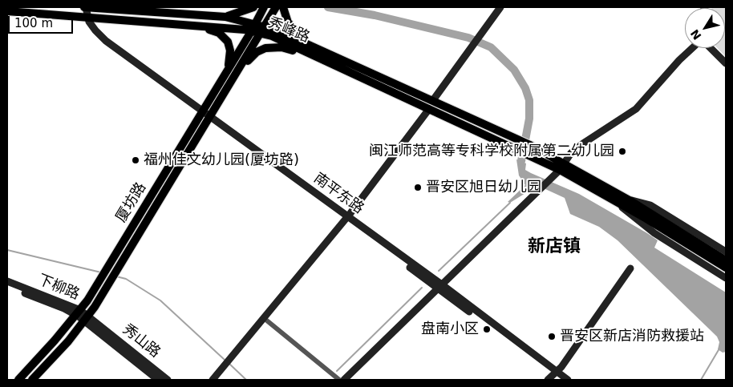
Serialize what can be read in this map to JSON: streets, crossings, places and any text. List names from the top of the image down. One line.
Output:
{"streets":{"main road":["秀峰路","南平东路","厦坊路","下柳路","秀山路"]},"crossings":[["秀峰路","南平东路"],["秀峰路","厦坊路"],["南平东路","厦坊路"],["厦坊路","下柳路"],["下柳路","秀山路"]],"districts":["新店镇"],"places":["闽江师范高等专科学校附属第二幼儿园","福州佳文幼儿园(厦坊路)","晋安区旭日幼儿园","盘南小区","晋安区新店消防救援站"],"scale_bar":"100 m","north":"bottom left"}
